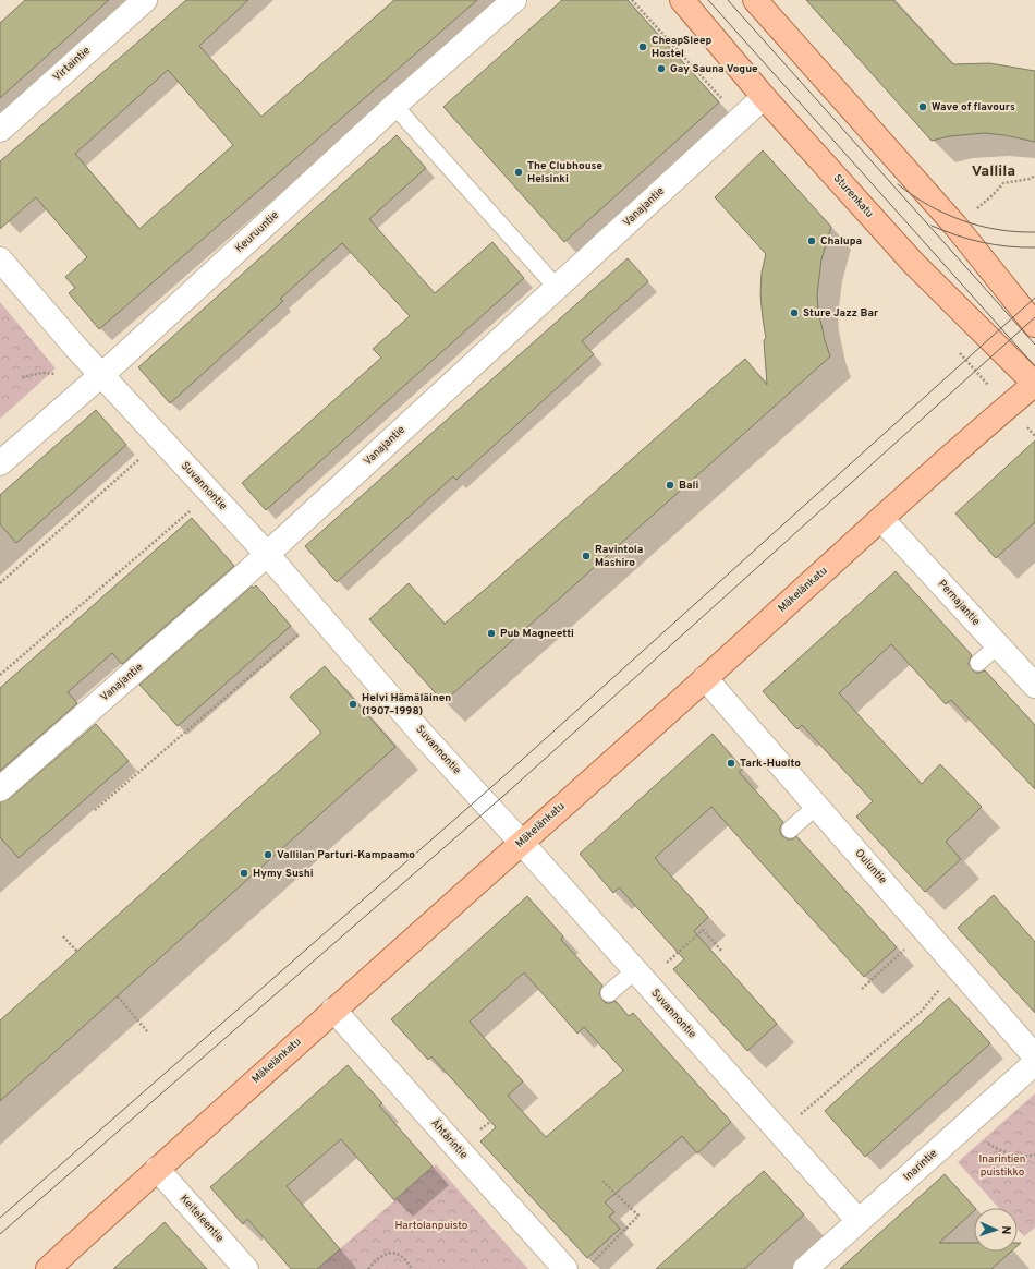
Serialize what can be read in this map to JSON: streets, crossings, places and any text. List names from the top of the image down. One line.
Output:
{"streets":{"main road":["Sturenkatu","Mäkelänkatu"],"street":["Virtaintie","Vanajantie","Keuruuntie","Suvannontie","Pernajantie","Ouluntie","Ähtärintie","Inarintie","Keiteleentie"]},"crossings":[["Sturenkatu","Vanajantie"],["Sturenkatu","Mäkelänkatu"],["Vanajantie","Suvannontie"],["Keuruuntie","Suvannontie"],["Suvannontie","Mäkelänkatu"],["Suvannontie","Inarintie"],["Mäkelänkatu","Pernajantie"],["Mäkelänkatu","Ouluntie"],["Mäkelänkatu","Ähtärintie"],["Mäkelänkatu","Keiteleentie"]],"districts":["Vallila"],"parks":["Inarintien puistikko","Hartolanpuisto"],"places":["CheapSleep Hostel","Gay Sauna Vogue","Wave of flavours","The Clubhouse Helsinki","Chalupa","Sture Jazz Bar","Bali","Ravintola Mashiro","Pub Magneetti","Helvi Hämäläinen (1907–1998)","Tark-Huolto","Vallilan Parturi-Kampaamo","Hymy Sushi"],"north":"right"}
